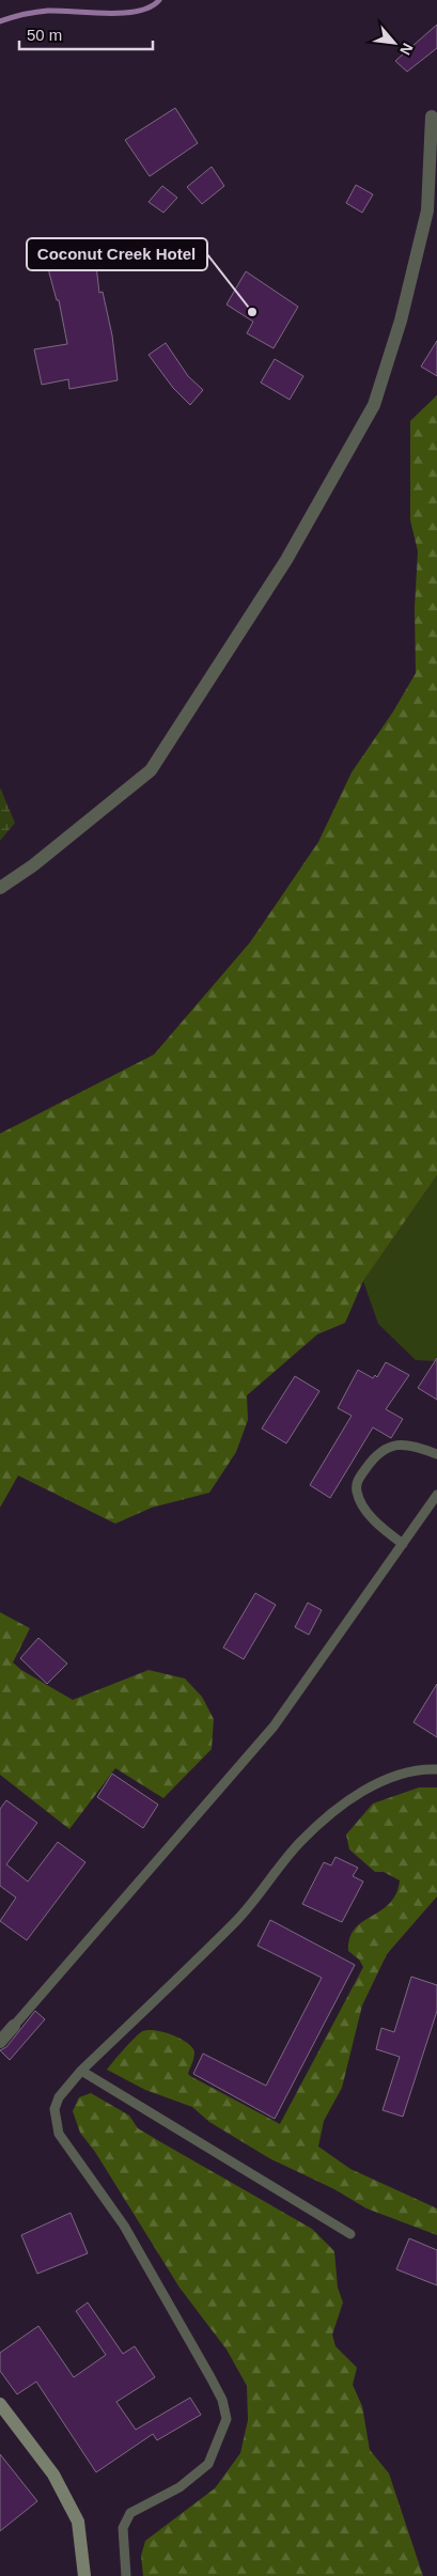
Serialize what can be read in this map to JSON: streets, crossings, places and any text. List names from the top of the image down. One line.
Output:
{"places":["Coconut Creek Hotel"],"scale_bar":"50 m","north":"bottom right"}
